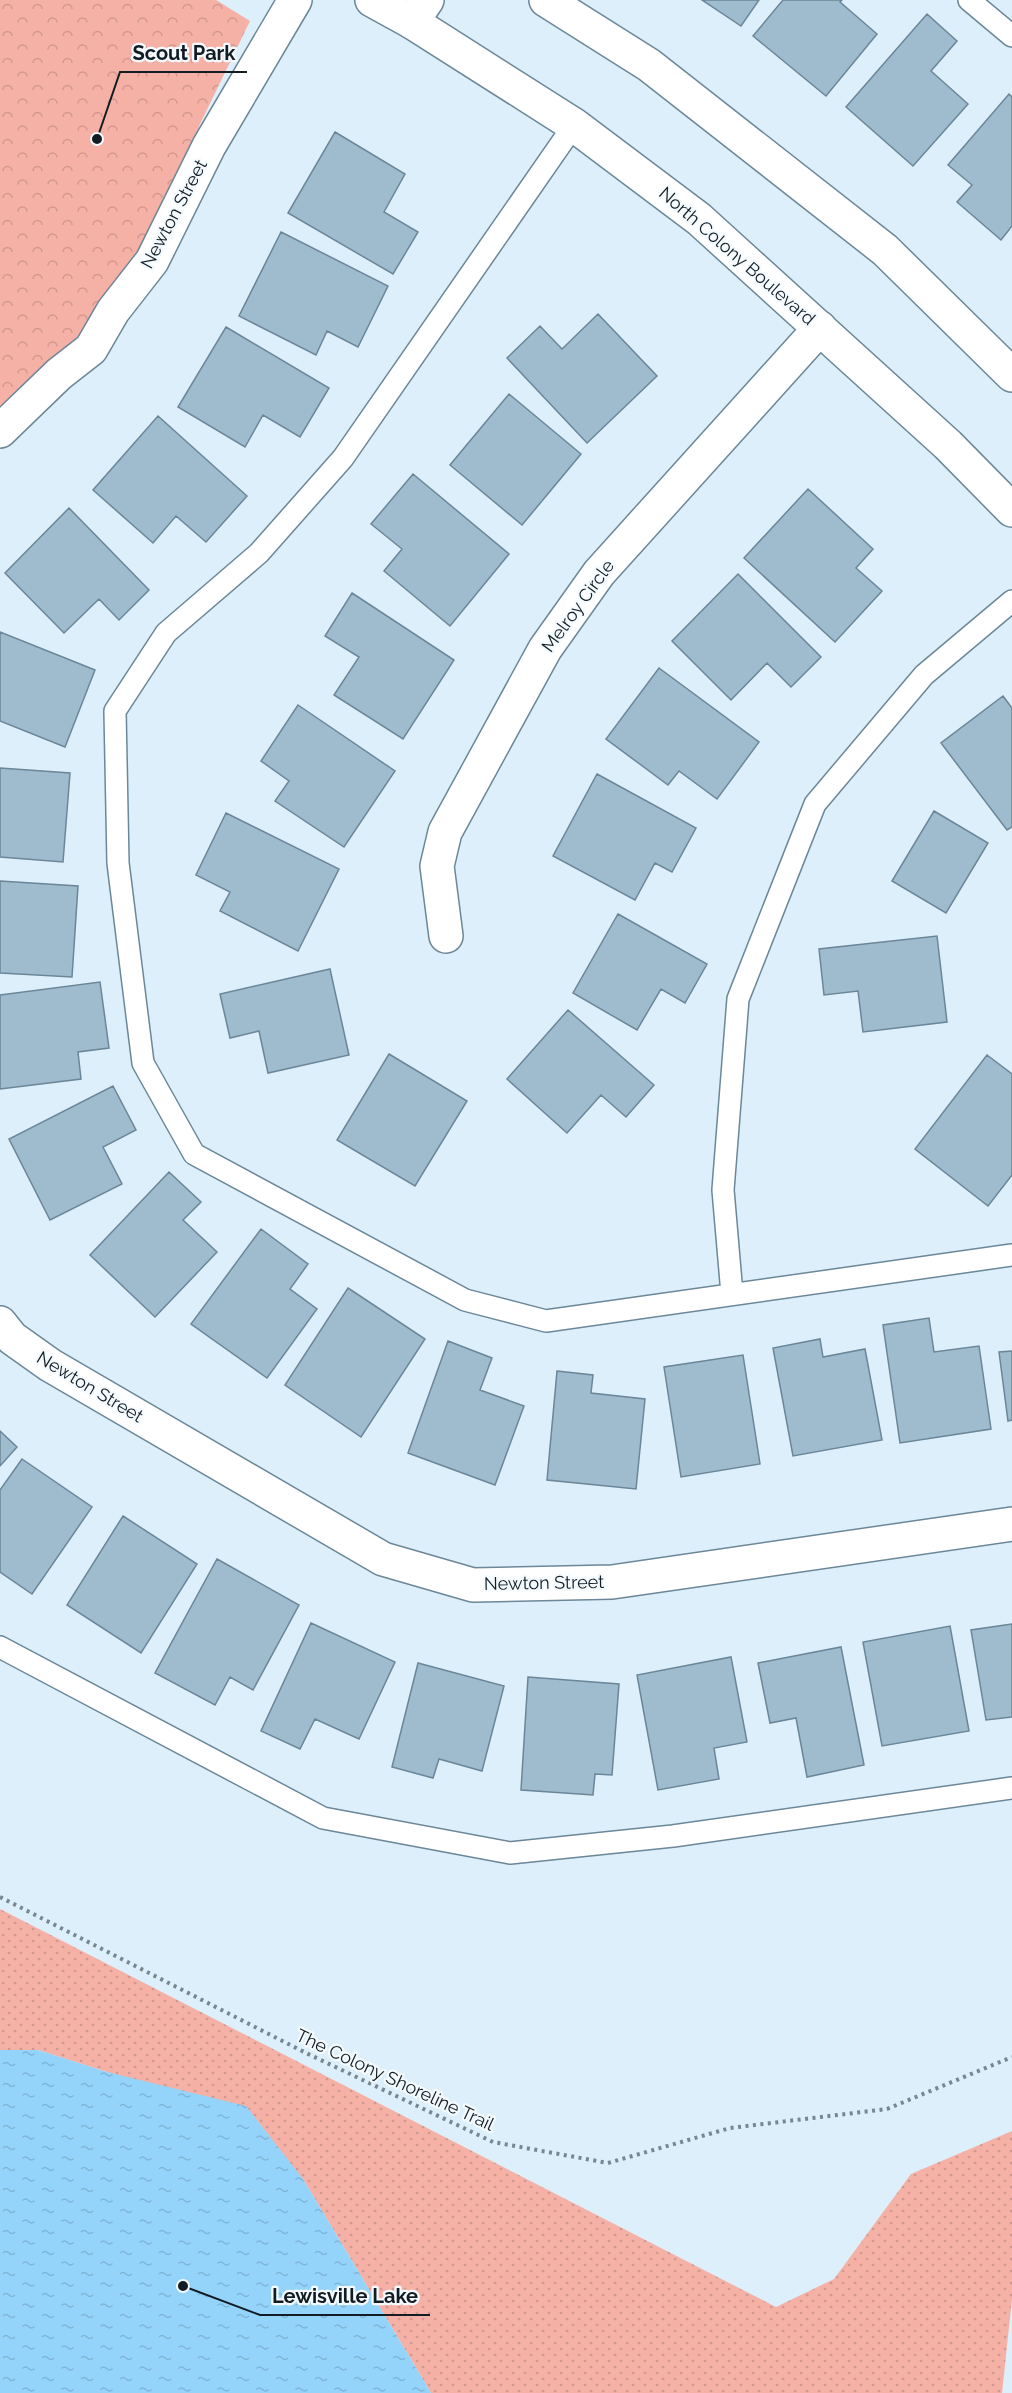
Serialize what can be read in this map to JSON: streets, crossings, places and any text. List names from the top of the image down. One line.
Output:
{"streets":{"street":["Newton Street","North Colony Boulevard","Melroy Circle"],"path":["The Colony Shoreline Trail"]},"crossings":[["North Colony Boulevard","Melroy Circle"]],"places":["Scout Park","Lewisville Lake"]}
